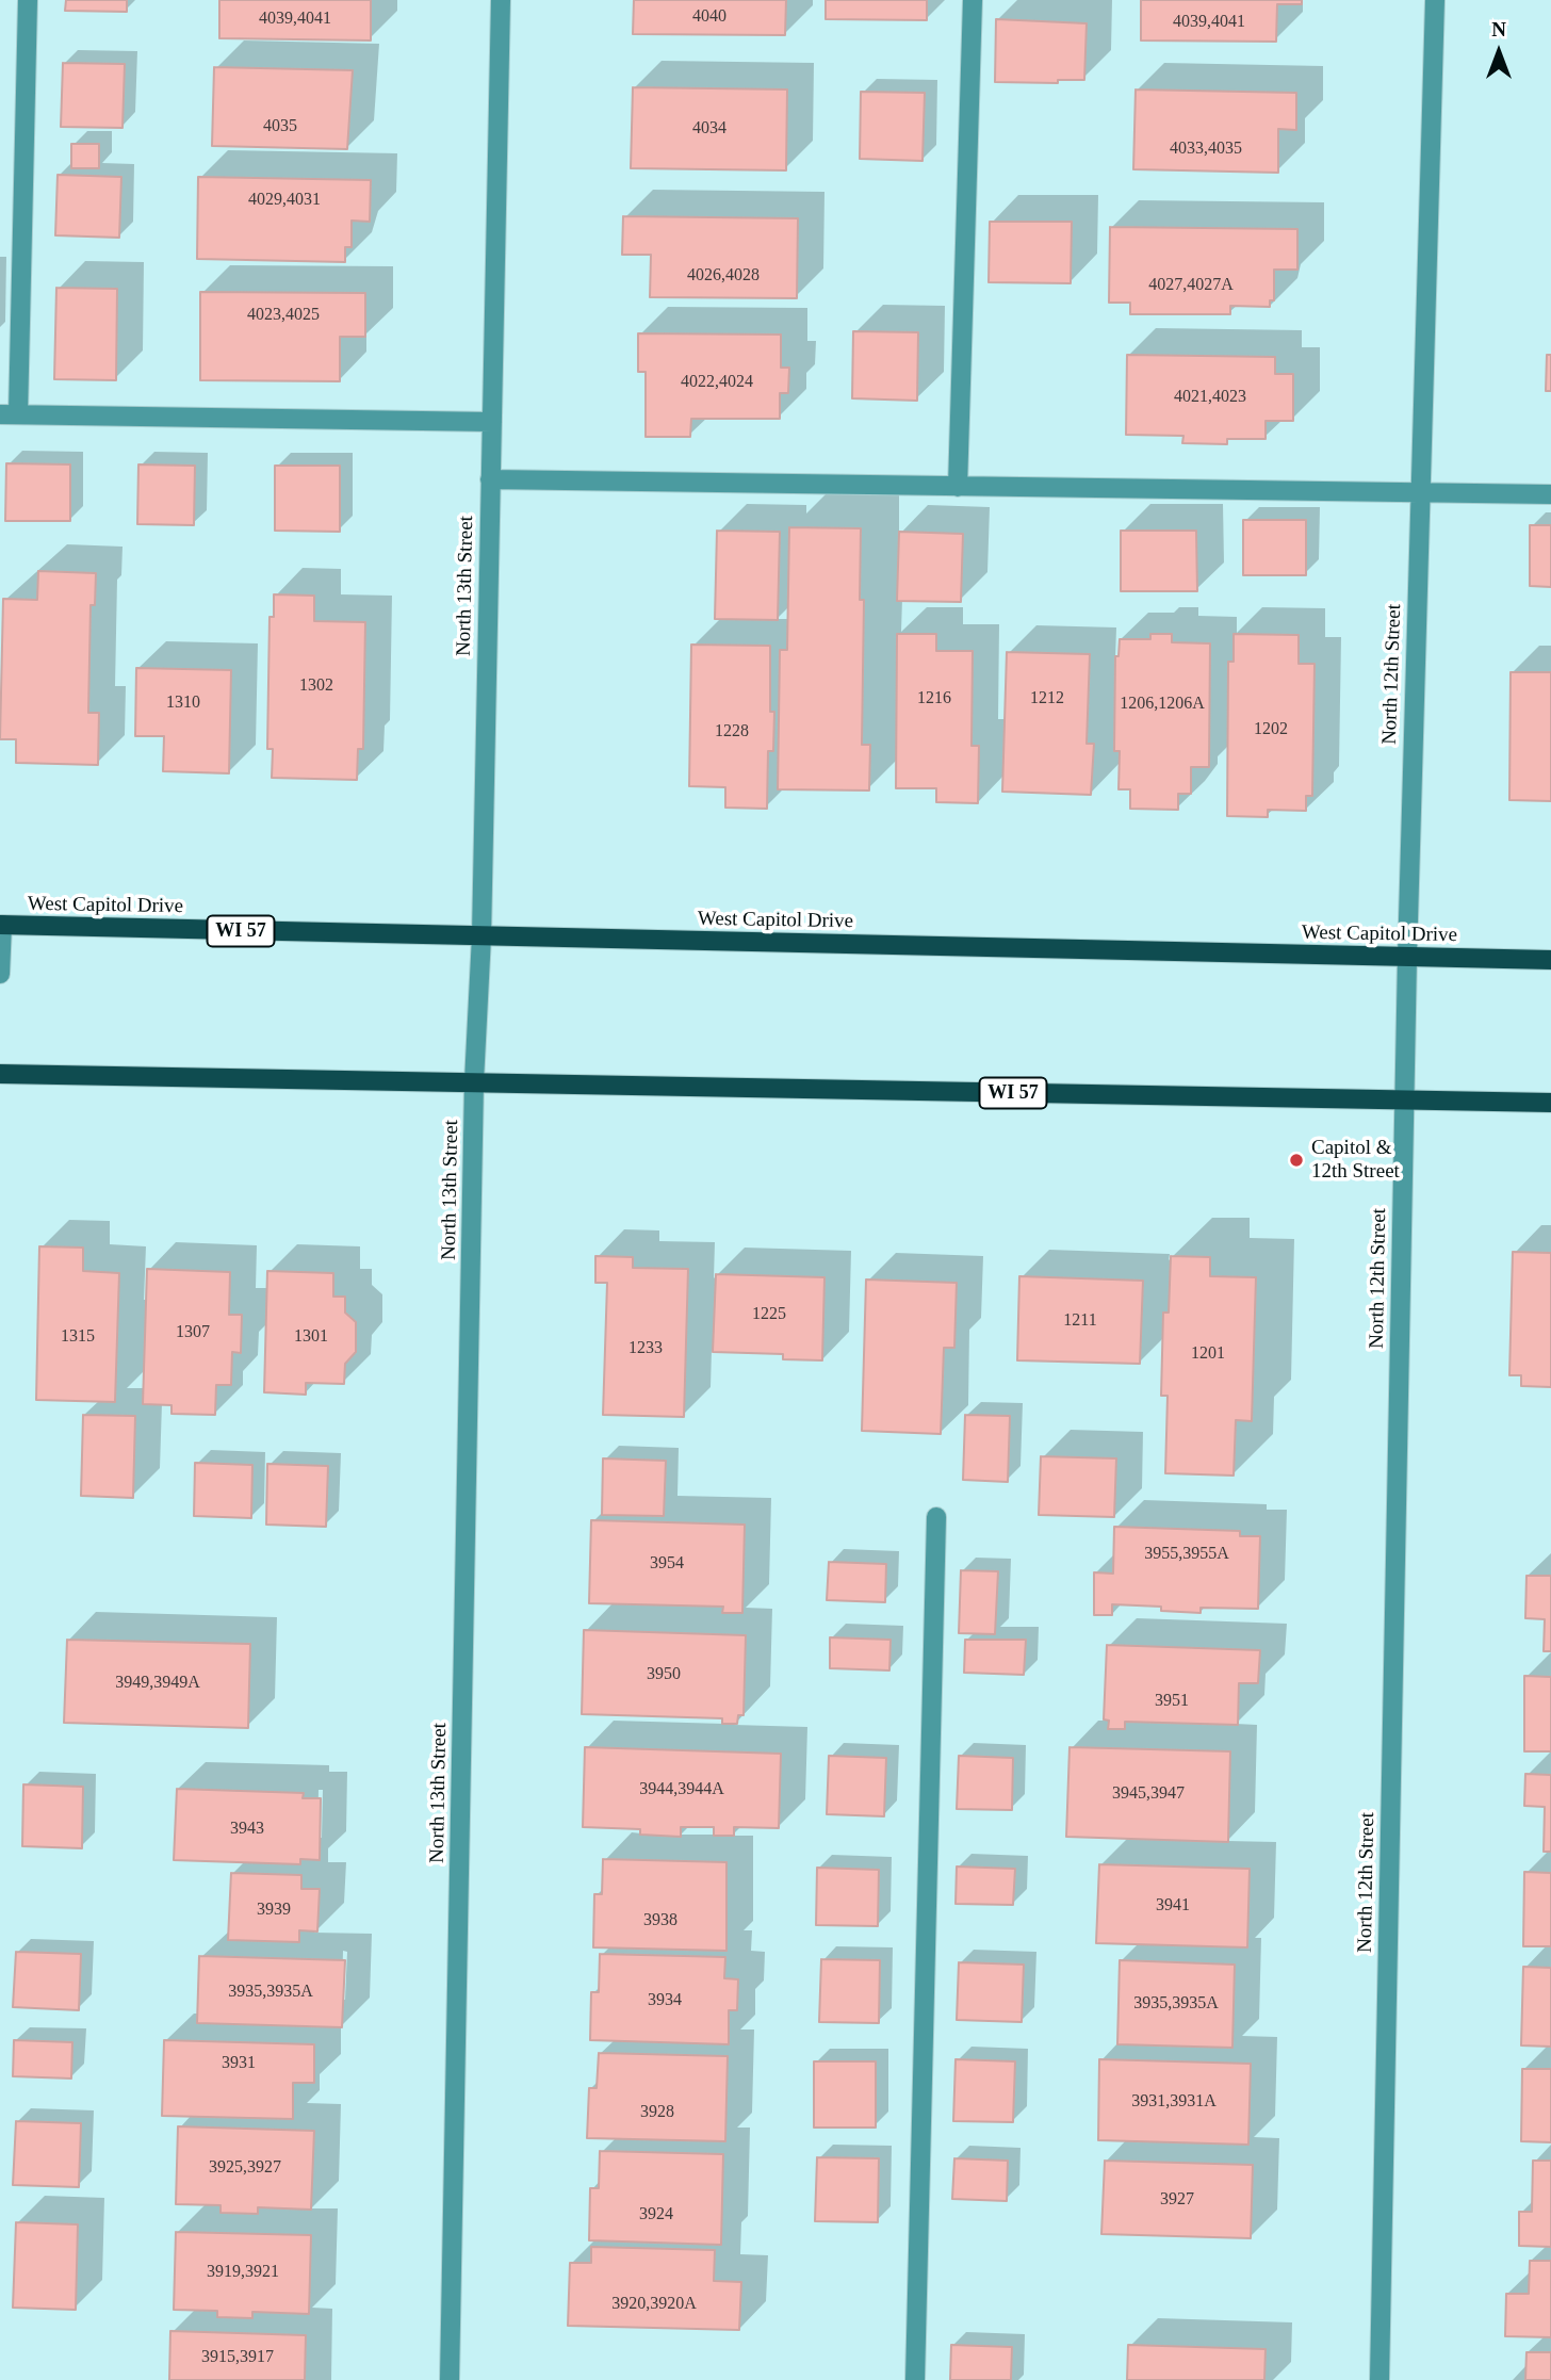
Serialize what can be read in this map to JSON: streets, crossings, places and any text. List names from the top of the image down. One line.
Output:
{"streets":{"main road":["West Capitol Drive","WI 57"],"street":["North 13th Street","North 12th Street"]},"crossings":[["North 13th Street","West Capitol Drive"],["North 13th Street","WI 57"],["North 12th Street","West Capitol Drive"],["North 12th Street","WI 57"]],"places":["Capitol & 12th Street"],"house_numbers":["4040","4039,4041","4039,4041","4035","4034","4033,4035","4029,4031","4026,4028","4027,4027A","4023,4025","4022,4024","4021,4023","1302","1216","1212","1310","1206,1206A","1202","1228","1225","1211","1307","1315","1301","1233","1201","3955,3955A","3954","3950","3949,3949A","3951","3944,3944A","3945,3947","3943","3941","3939","3938","3935,3935A","3934","3935,3935A","3931","3931,3931A","3928","3925,3927","3927","3924","3919,3921","3920,3920A","3915,3917"],"north":"top"}
